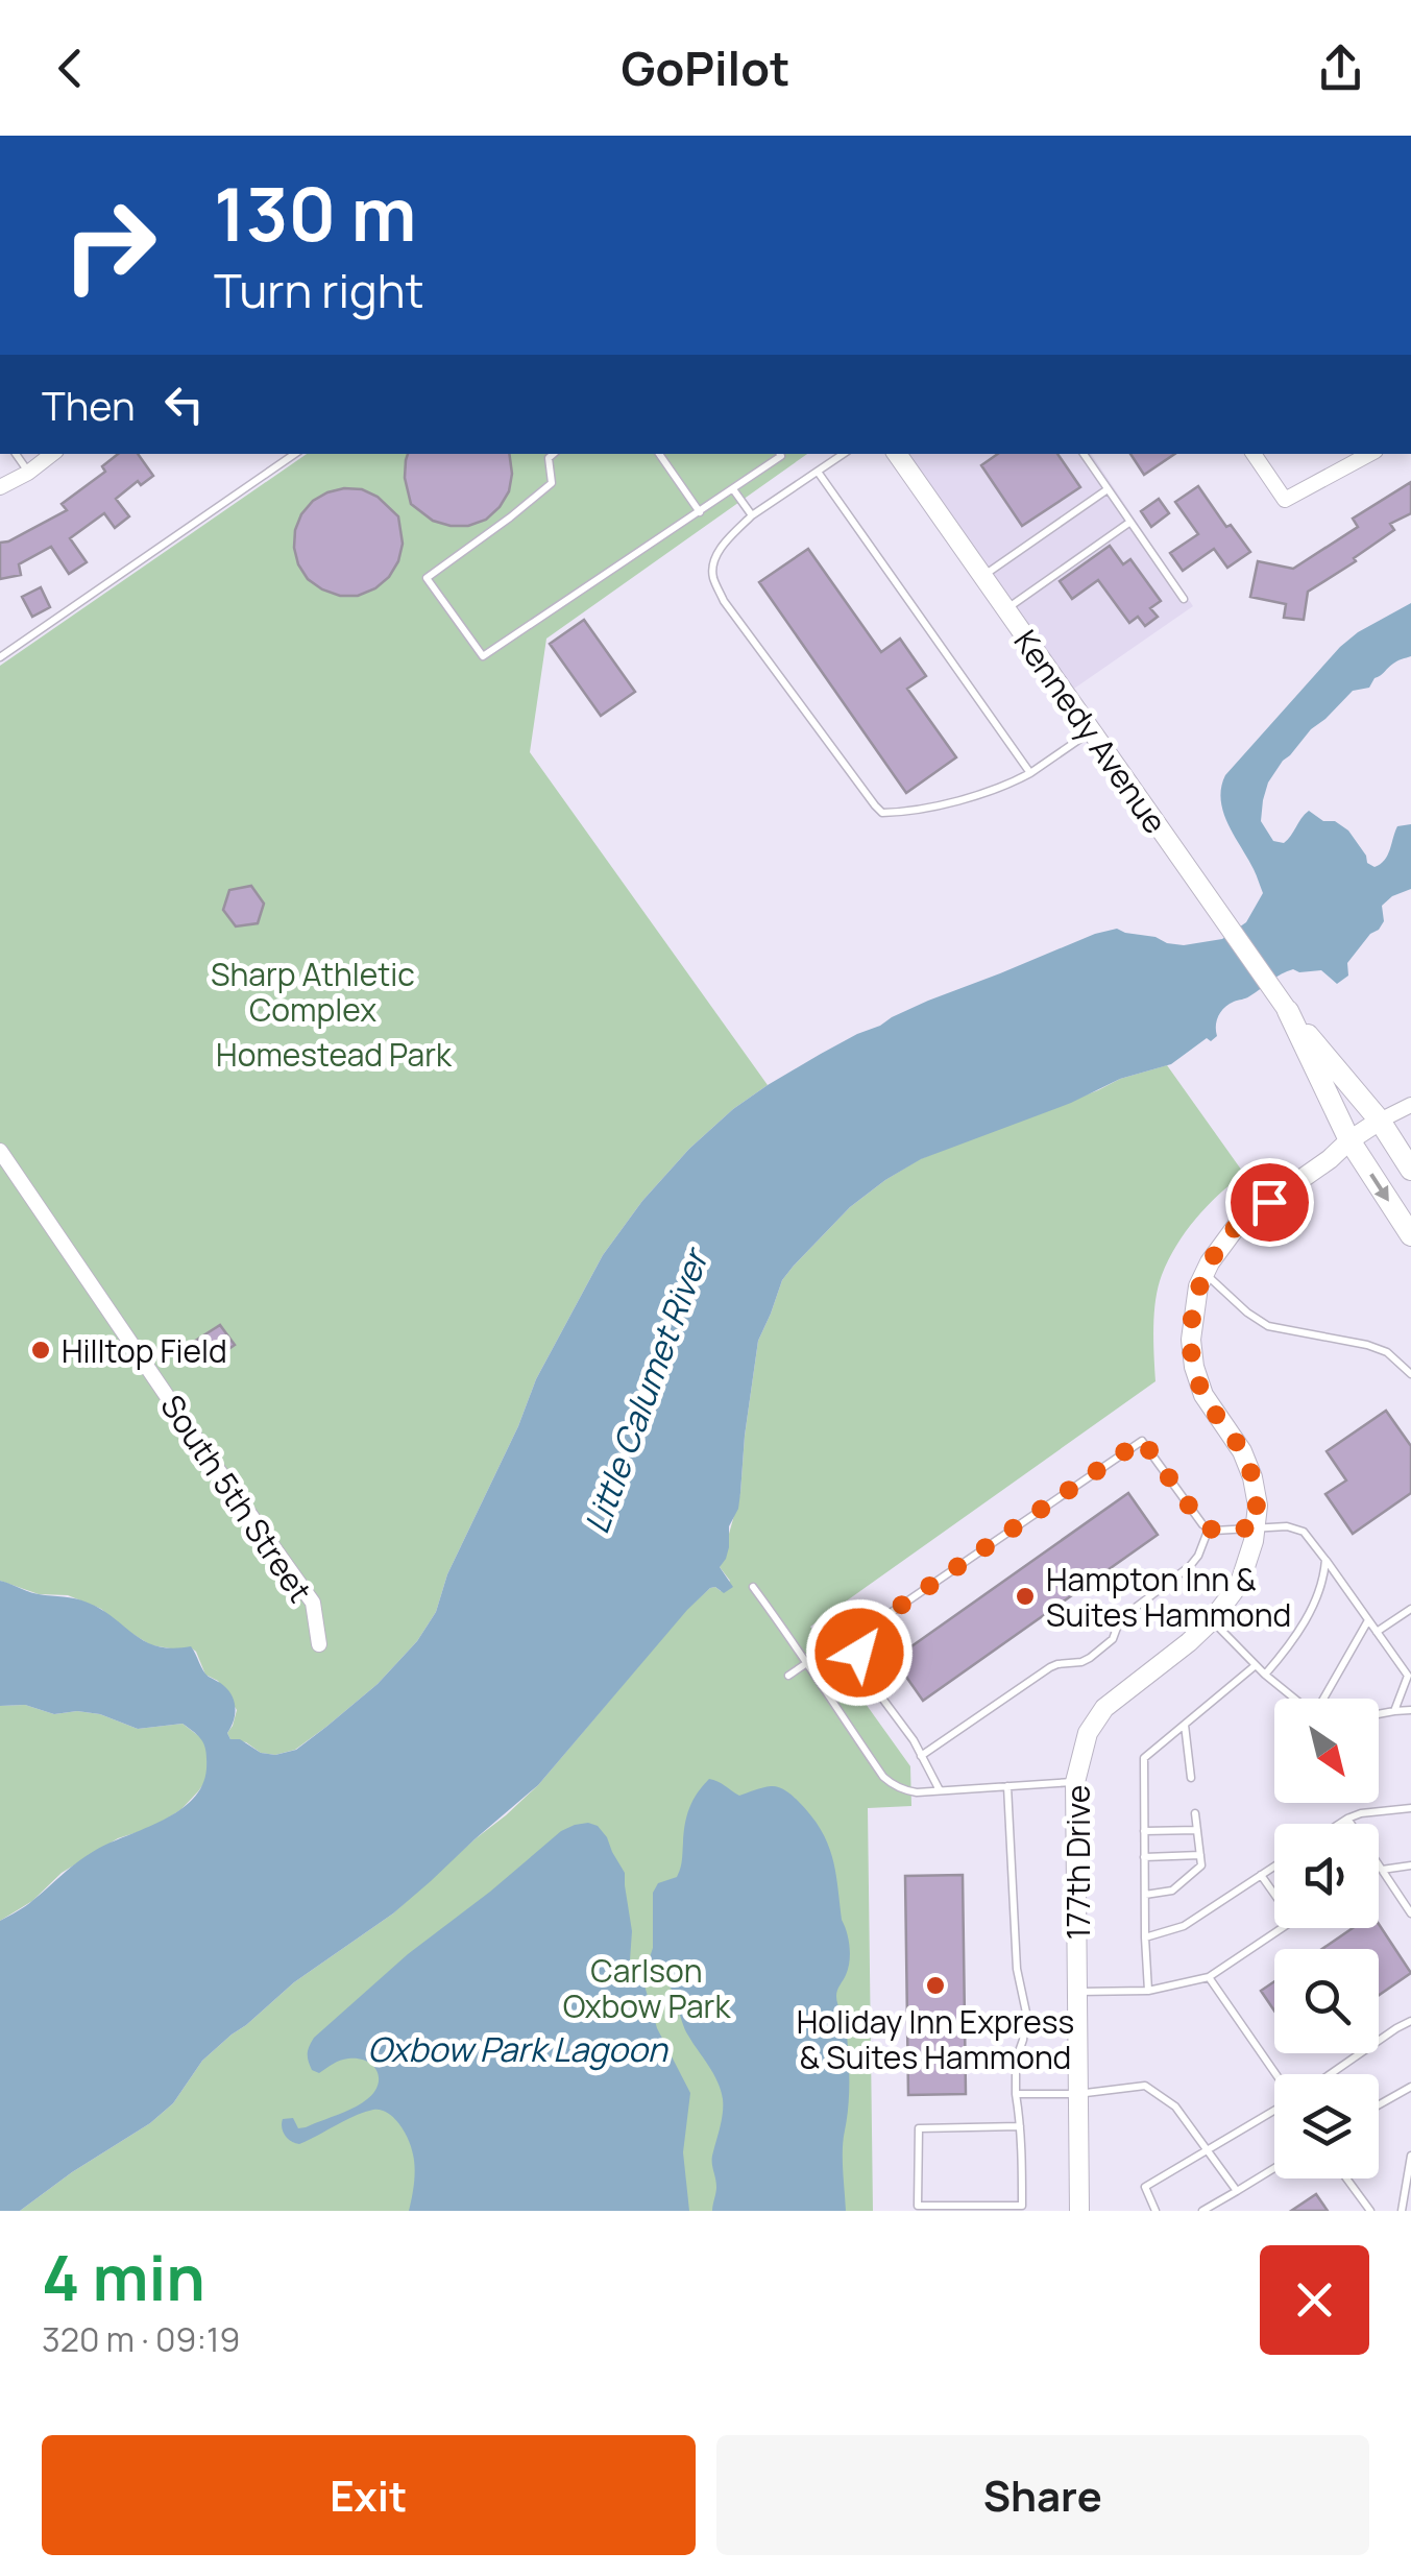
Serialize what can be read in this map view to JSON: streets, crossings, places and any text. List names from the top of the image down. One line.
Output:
{"streets":{"main road":["Kennedy Avenue"],"street":["South 5th Street","177th Drive"]},"crossings":[["Kennedy Avenue","177th Drive"]],"water":["Little Calumet River","Oxbow Park Lagoon"],"parks":["Sharp Athletic Complex","Homestead Park","Carlson Oxbow Park"],"places":["Hilltop Field","Hampton Inn & Suites Hammond","Holiday Inn Express & Suites Hammond"],"north":"bottom right","page":{"header":"GoPilot","turn":["130 m","Turn right"],"then":"Then","heading":["4 min","320 m · 09:19"],"buttons":["Exit","Share"]}}
